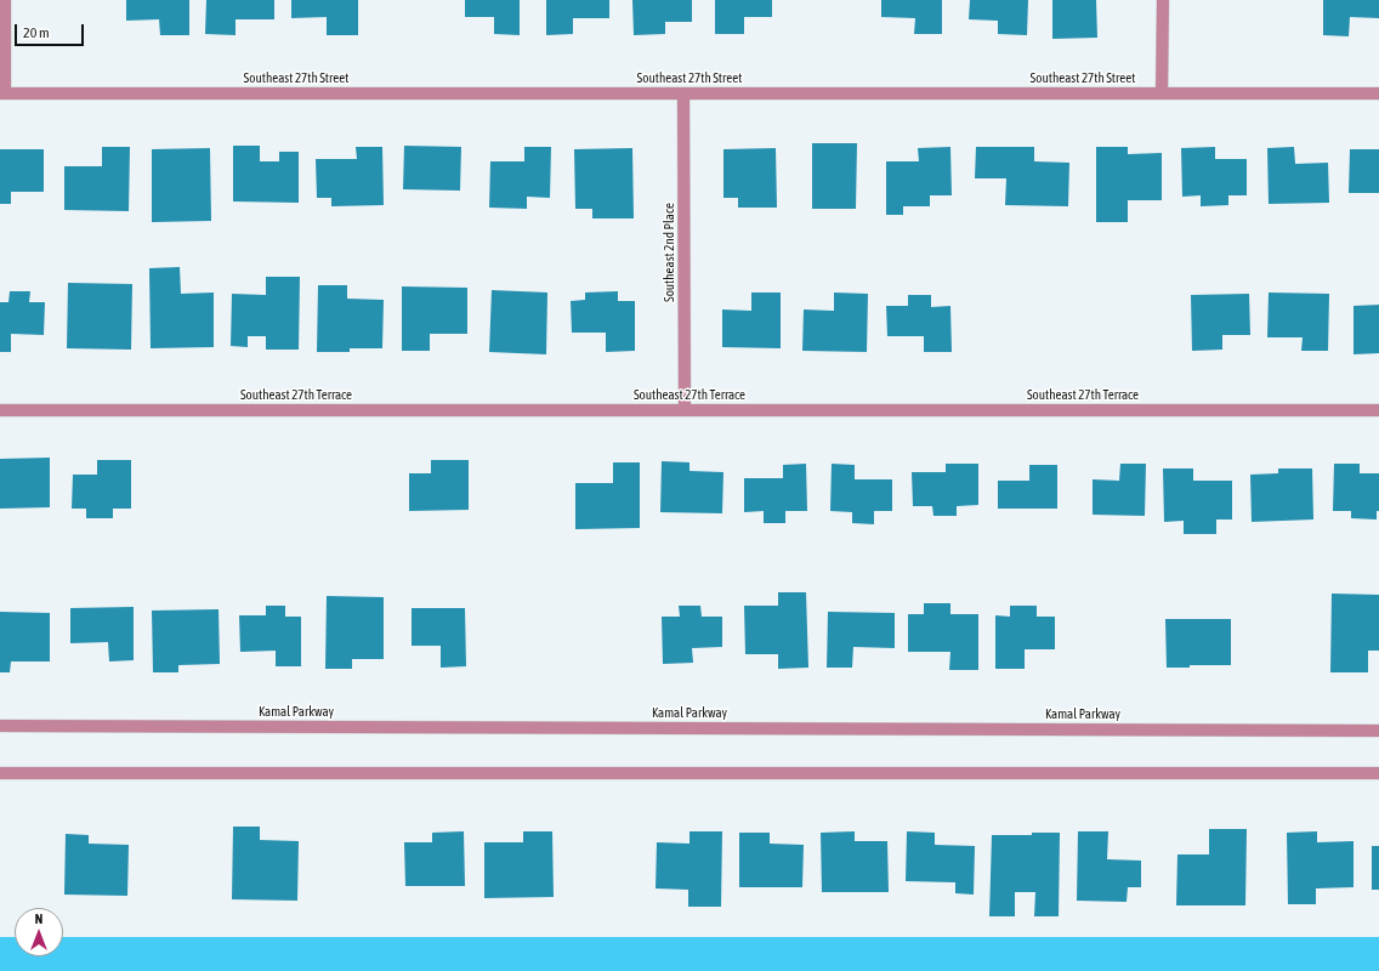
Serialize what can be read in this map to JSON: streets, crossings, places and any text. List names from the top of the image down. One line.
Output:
{"streets":{"street":["Southeast 27th Street","Southeast 2nd Place","Southeast 27th Terrace","Kamal Parkway"]},"crossings":[["Southeast 27th Street","Southeast 2nd Place"],["Southeast 2nd Place","Southeast 27th Terrace"]],"scale_bar":"20 m","north":"top"}
